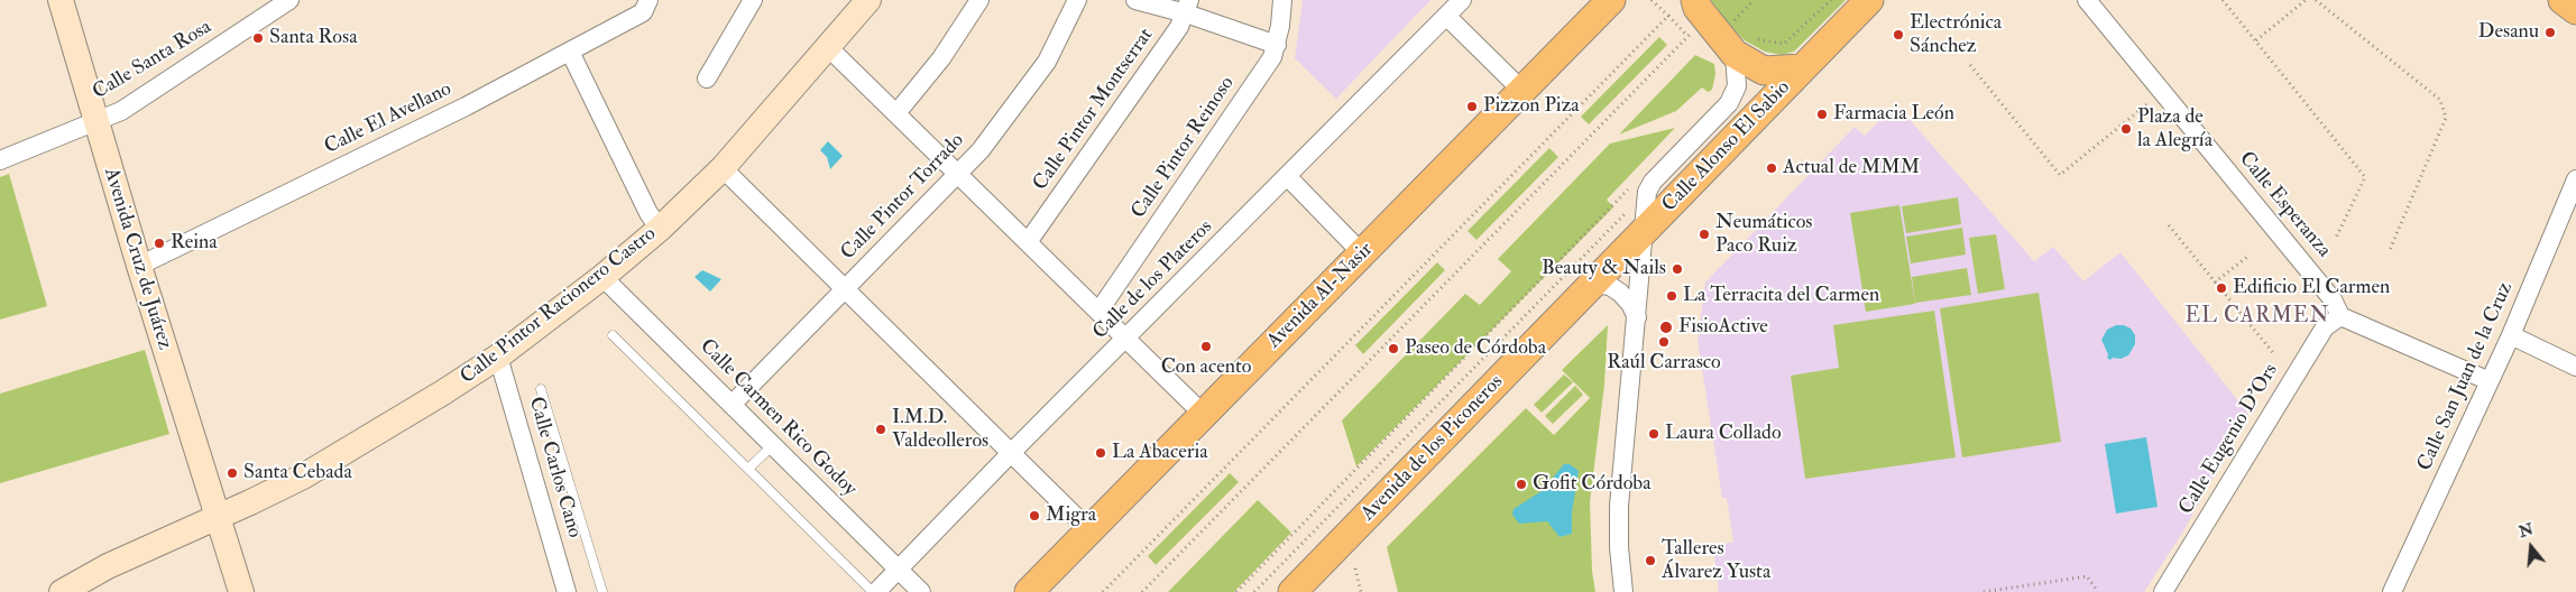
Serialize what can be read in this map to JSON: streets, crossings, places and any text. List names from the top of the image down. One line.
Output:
{"streets":{"main road":["Calle Alonso El Sabio","Avenida Al-Nasir","Avenida de los Piconeros"],"street":["Calle Santa Rosa","Calle Pintor Montserrat","Calle El Avellano","Calle Pintor Reinoso","Calle Pintor Torrado","Calle Esperanza","Avenida Cruz de Juárez","Calle de los Plateros","Calle Pintor Racionero Castro","Calle San Juan de la Cruz","Calle Carmen Rico Godoy","Calle Eugenio D'Ors","Calle Carlos Cano"]},"crossings":[["Calle Santa Rosa","Avenida Cruz de Juárez"],["Calle El Avellano","Avenida Cruz de Juárez"],["Calle Alonso El Sabio","Avenida de los Piconeros"],["Calle Pintor Torrado","Calle Carmen Rico Godoy"],["Calle Esperanza","Calle Eugenio D'Ors"],["Avenida Cruz de Juárez","Calle Pintor Racionero Castro"],["Calle de los Plateros","Calle Carmen Rico Godoy"],["Calle Pintor Racionero Castro","Calle Carmen Rico Godoy"],["Calle Pintor Racionero Castro","Calle Carlos Cano"]],"districts":["EL CARMEN"],"places":["Desanu","Electrónica Sánchez","Santa Rosa","Pizzon Piza","Farmacia León","Plaza de la Alegría","Actual de MMM","Neumáticos Paco Ruiz","Reina","Beauty & Nails","Edificio El Carmen","La Terracita del Carmen","FisioActive","Raúl Carrasco","Con acento","Paseo de Córdoba","I.M.D. Valdeolleros","Laura Collado","La Abaceria","Santa Cebada","Gofit Córdoba","Migra","Talleres Álvarez Yusta"],"north":"top"}
